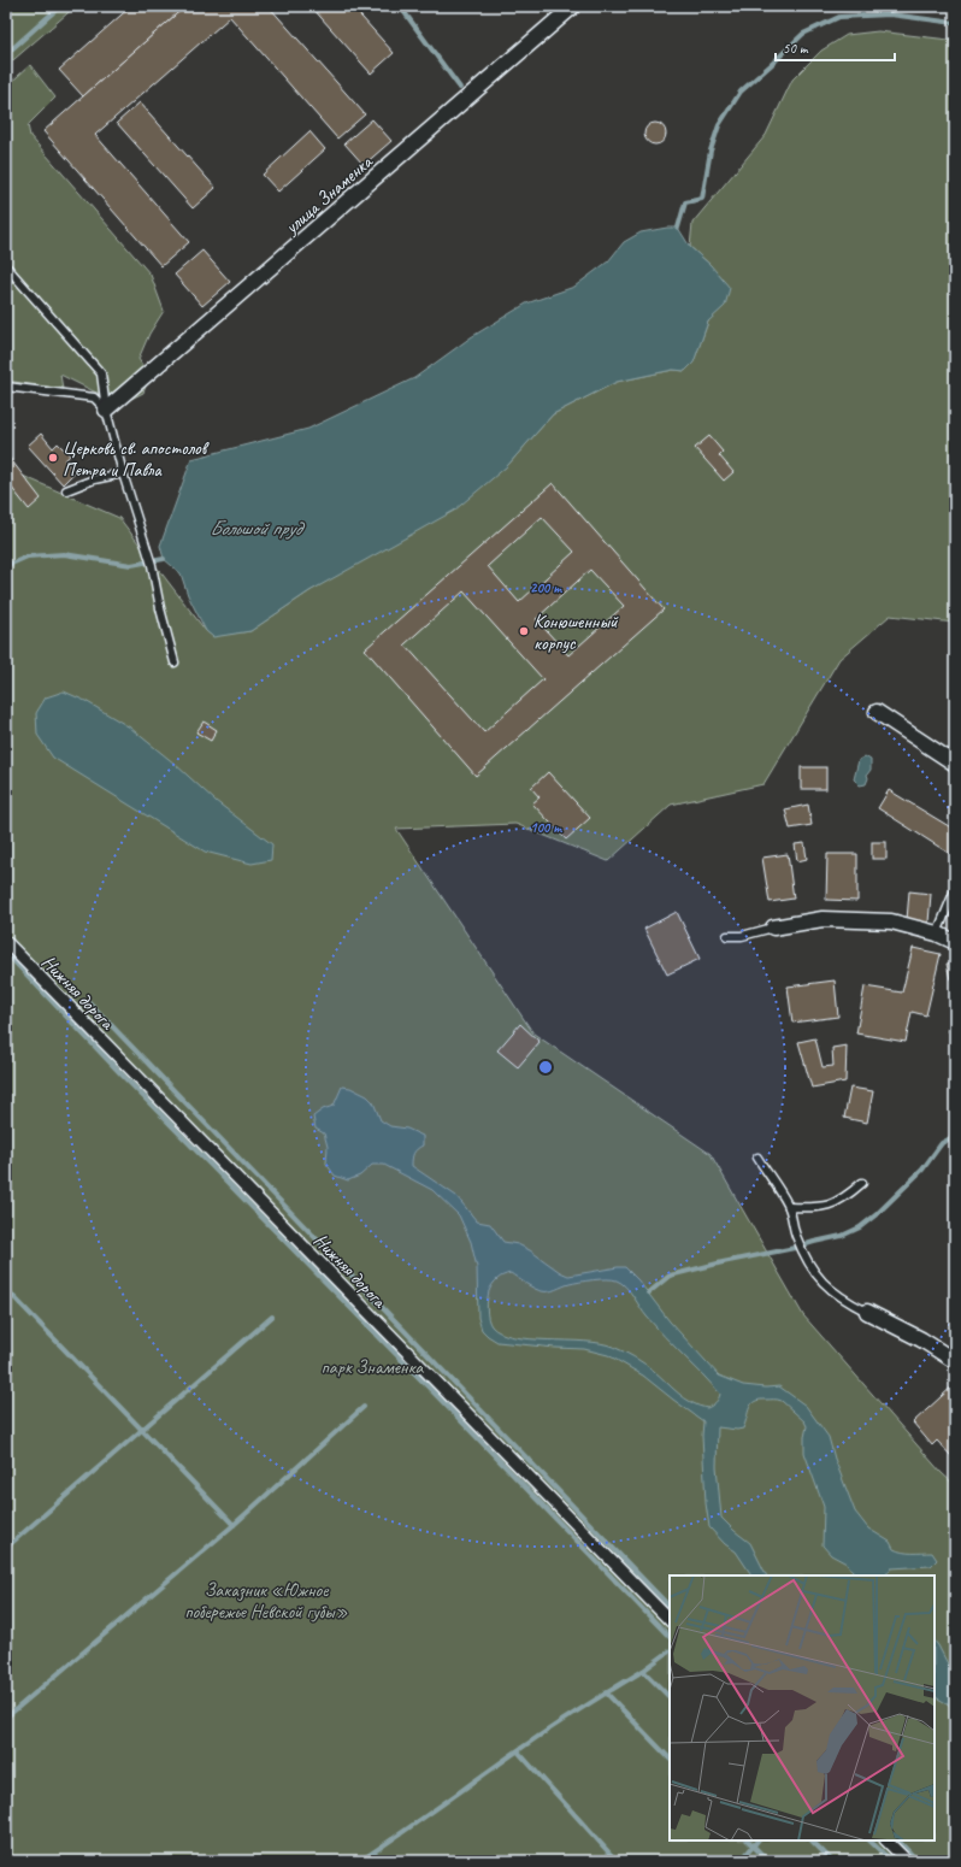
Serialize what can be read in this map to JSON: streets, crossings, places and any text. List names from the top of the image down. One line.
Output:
{"streets":{"street":["улица Знаменка","Нижняя дорога"]},"water":["Большой пруд"],"parks":["парк Знаменка","Заказник «Южное побережье Невской губы»"],"places":["Церковь св. апостолов Петра и Павла","Конюшенный корпус"],"scale_bar":"50 m","rings":["200 m","100 m"]}
